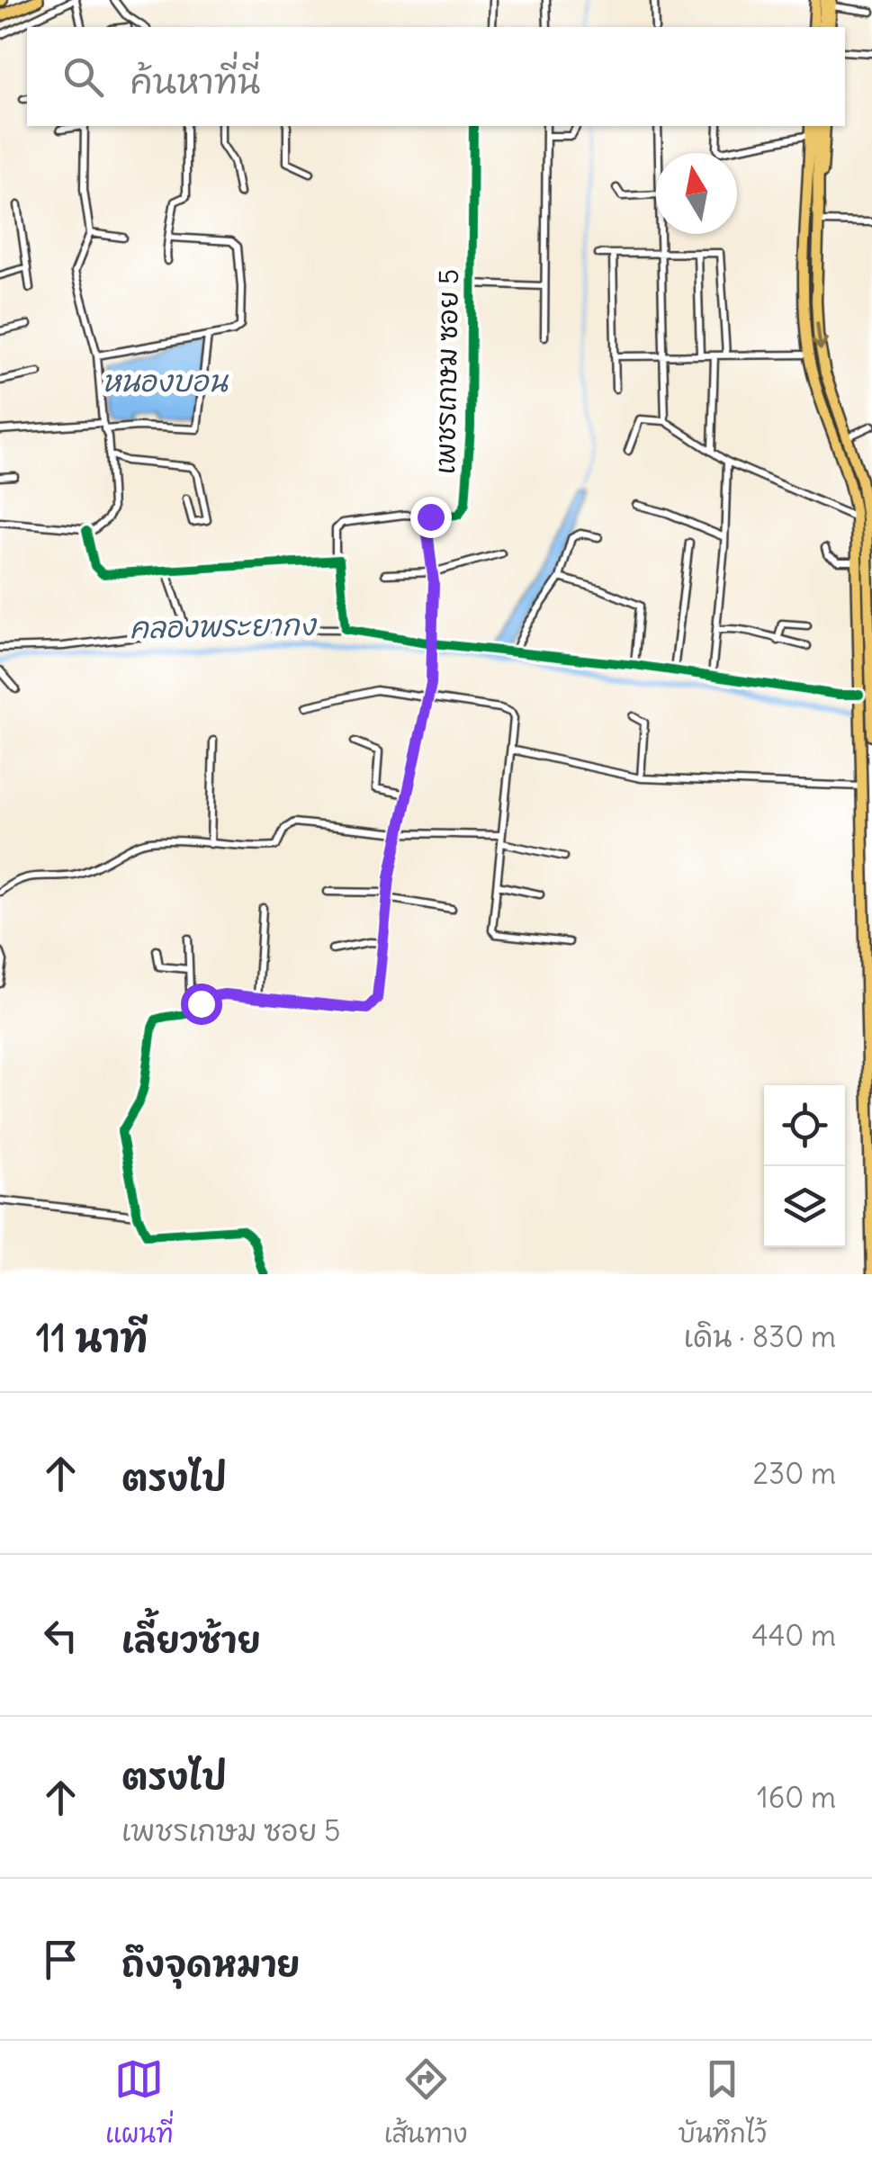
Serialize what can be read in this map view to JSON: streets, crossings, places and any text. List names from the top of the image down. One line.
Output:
{"streets":{"street":["เพชรเกษม ซอย 5"]},"water":["หนองบอน","คลองพระยากง"],"north":"top","page":{"search":"ค้นหาที่นี่","heading":["11 นาที","เดิน · 830 m"],"list":[["ตรงไป","230 m"],["เลี้ยวซ้าย","440 m"],["ตรงไป","เพชรเกษม ซอย 5","160 m"],"ถึงจุดหมาย"],"nav":["แผนที่","เส้นทาง","บันทึกไว้"]}}
